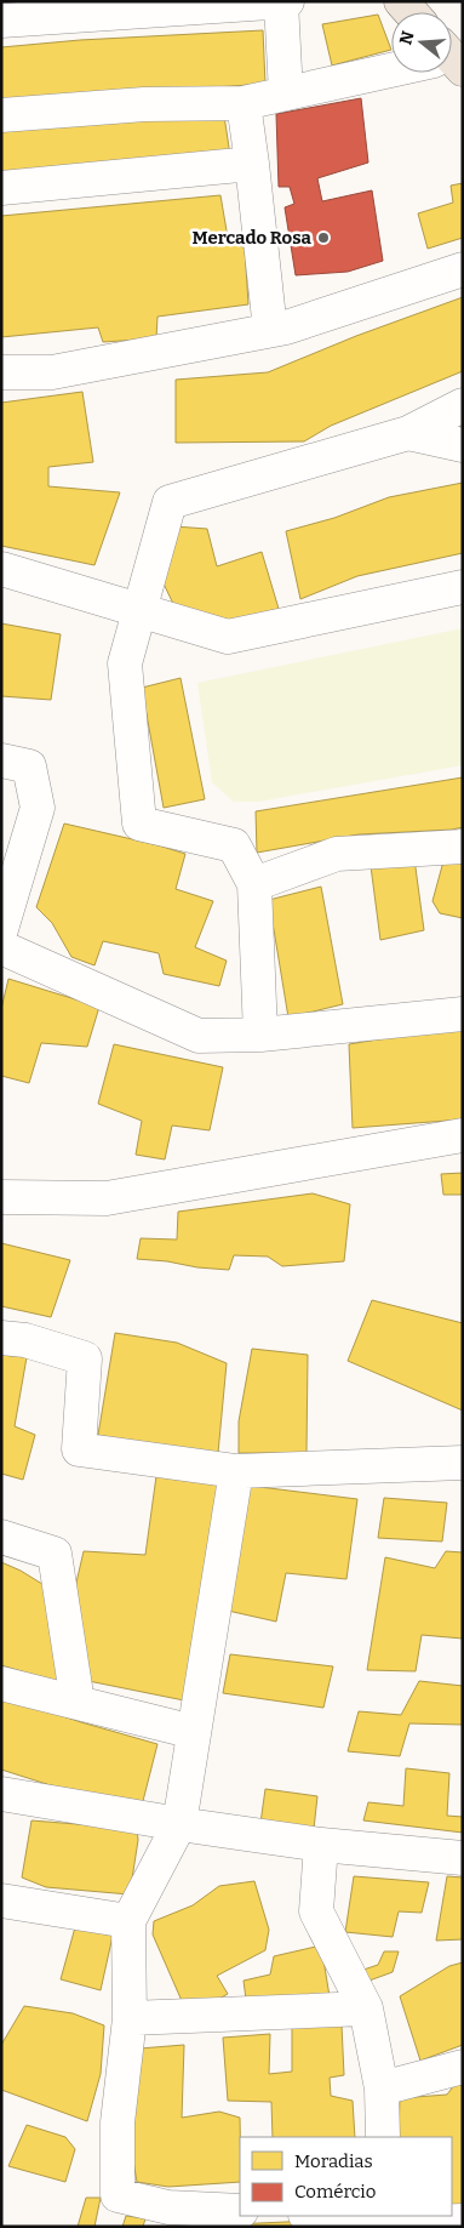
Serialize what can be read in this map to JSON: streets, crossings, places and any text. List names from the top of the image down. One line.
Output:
{"places":["Mercado Rosa"],"legend":["Moradias","Comércio"],"north":"left"}
